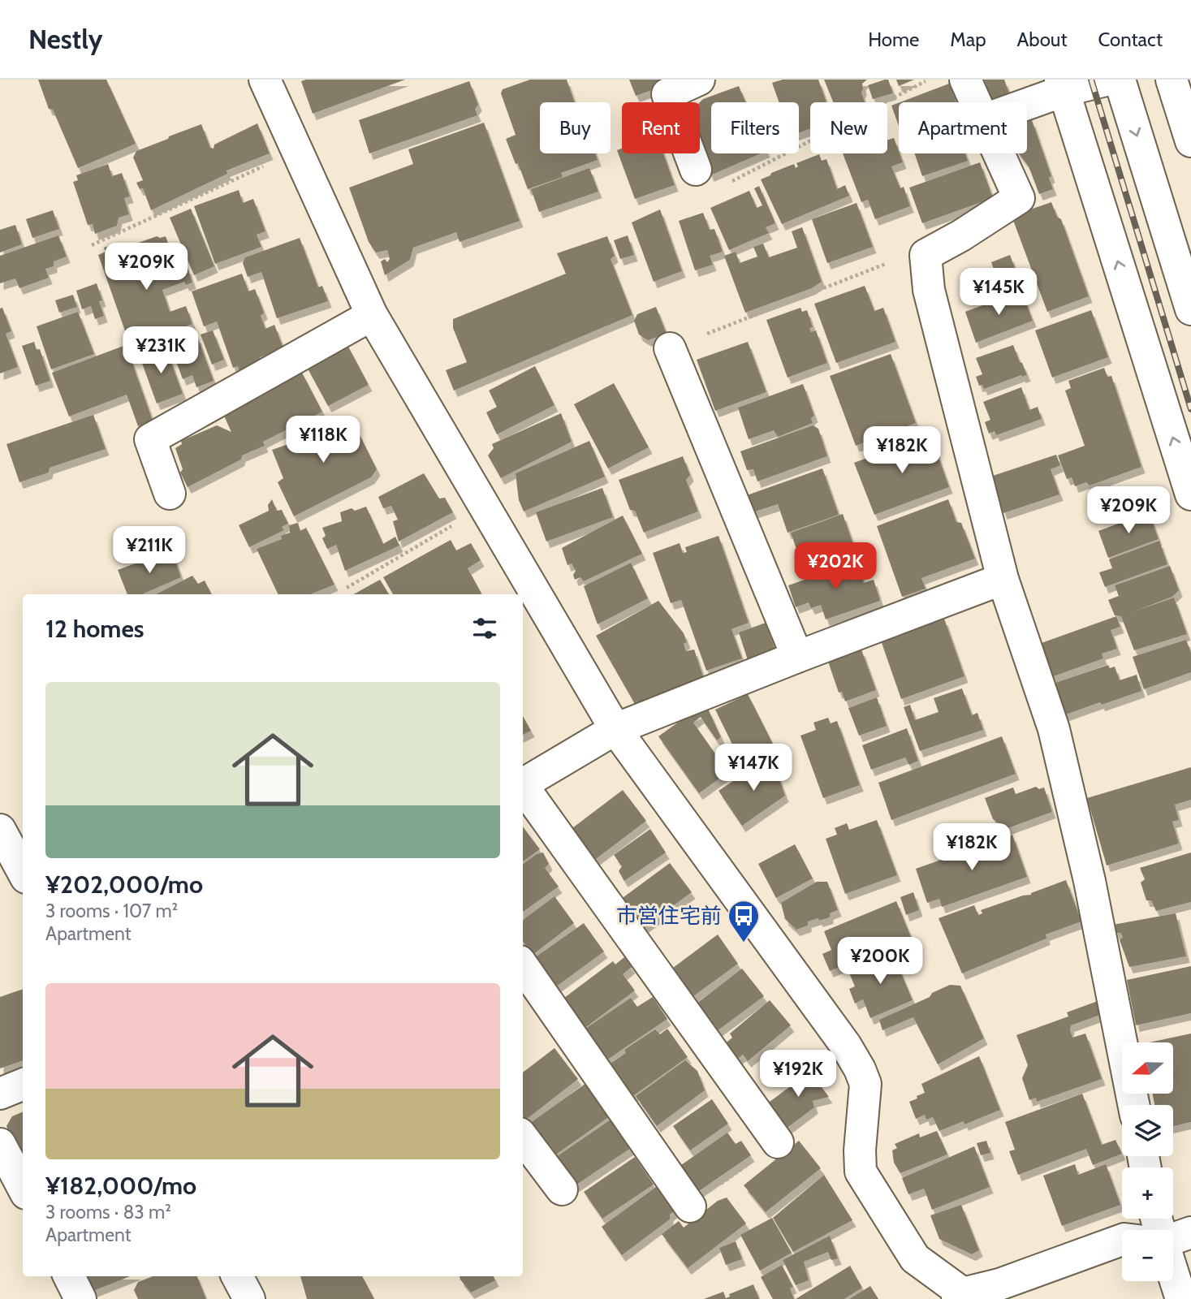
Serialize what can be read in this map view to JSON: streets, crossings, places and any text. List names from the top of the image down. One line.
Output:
{"places":{"bus stop":["市営住宅前"]},"north":"left","page":{"header":"Nestly","nav":["Home","Map","About","Contact"],"chip":["Buy","Rent","Filters","New","Apartment"],"price":["¥209K","¥145K","¥231K","¥118K","¥182K","¥209K","¥211K","¥202K","¥147K","¥182K","¥200K","¥192K"],"heading":"12 homes","list":[{"name":"¥202,000/mo","note":"3 rooms · 107 m² · Apartment"},{"name":"¥182,000/mo","note":"3 rooms · 83 m² · Apartment"}],"map_buttons":["+","−"]}}
